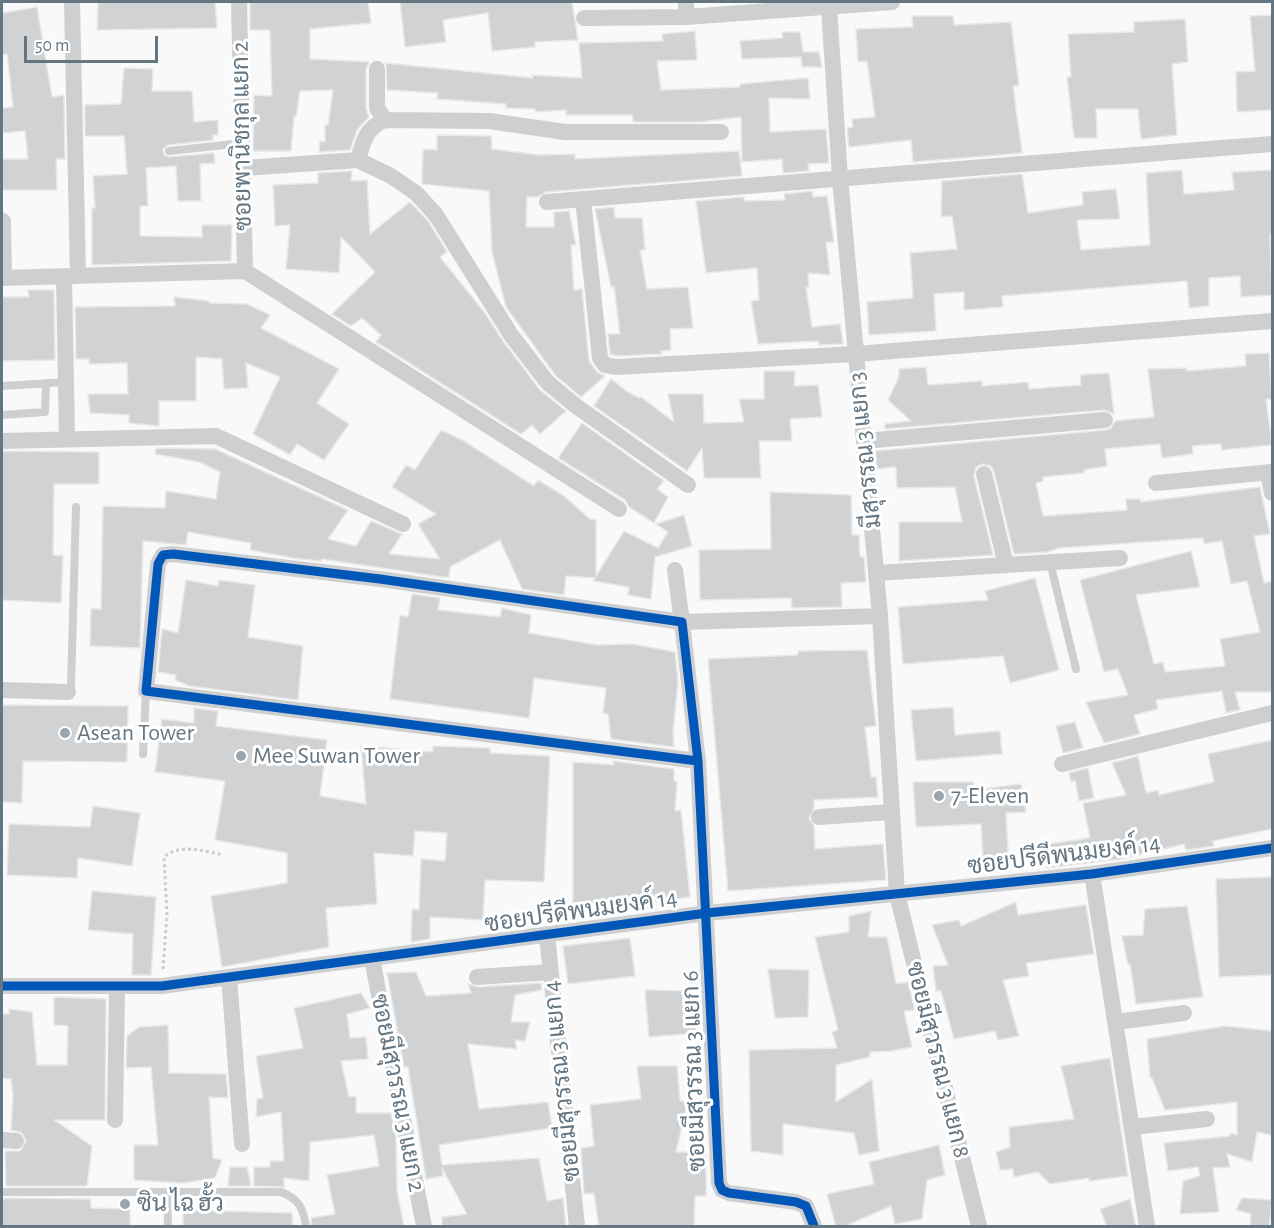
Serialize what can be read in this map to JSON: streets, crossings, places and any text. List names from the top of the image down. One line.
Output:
{"streets":{"street":["ซอยพานิชกุล แยก 2","มีสุวรรณ 3 แยก 3","ซอยปรีดีพนมยงค์ 14","ซอยมีสุวรรณ 3 แยก 8","ซอยมีสุวรรณ 3 แยก 6","ซอยมีสุวรรณ 3 แยก 4","ซอยมีสุวรรณ 3 แยก 2"]},"crossings":[["มีสุวรรณ 3 แยก 3","ซอยปรีดีพนมยงค์ 14"],["มีสุวรรณ 3 แยก 3","ซอยมีสุวรรณ 3 แยก 8"],["ซอยปรีดีพนมยงค์ 14","ซอยมีสุวรรณ 3 แยก 8"],["ซอยปรีดีพนมยงค์ 14","ซอยมีสุวรรณ 3 แยก 6"],["ซอยปรีดีพนมยงค์ 14","ซอยมีสุวรรณ 3 แยก 4"],["ซอยปรีดีพนมยงค์ 14","ซอยมีสุวรรณ 3 แยก 2"]],"places":["Asean Tower","Mee Suwan Tower","7-Eleven","ซิน ไฉ ฮั้ว"],"scale_bar":"50 m"}
